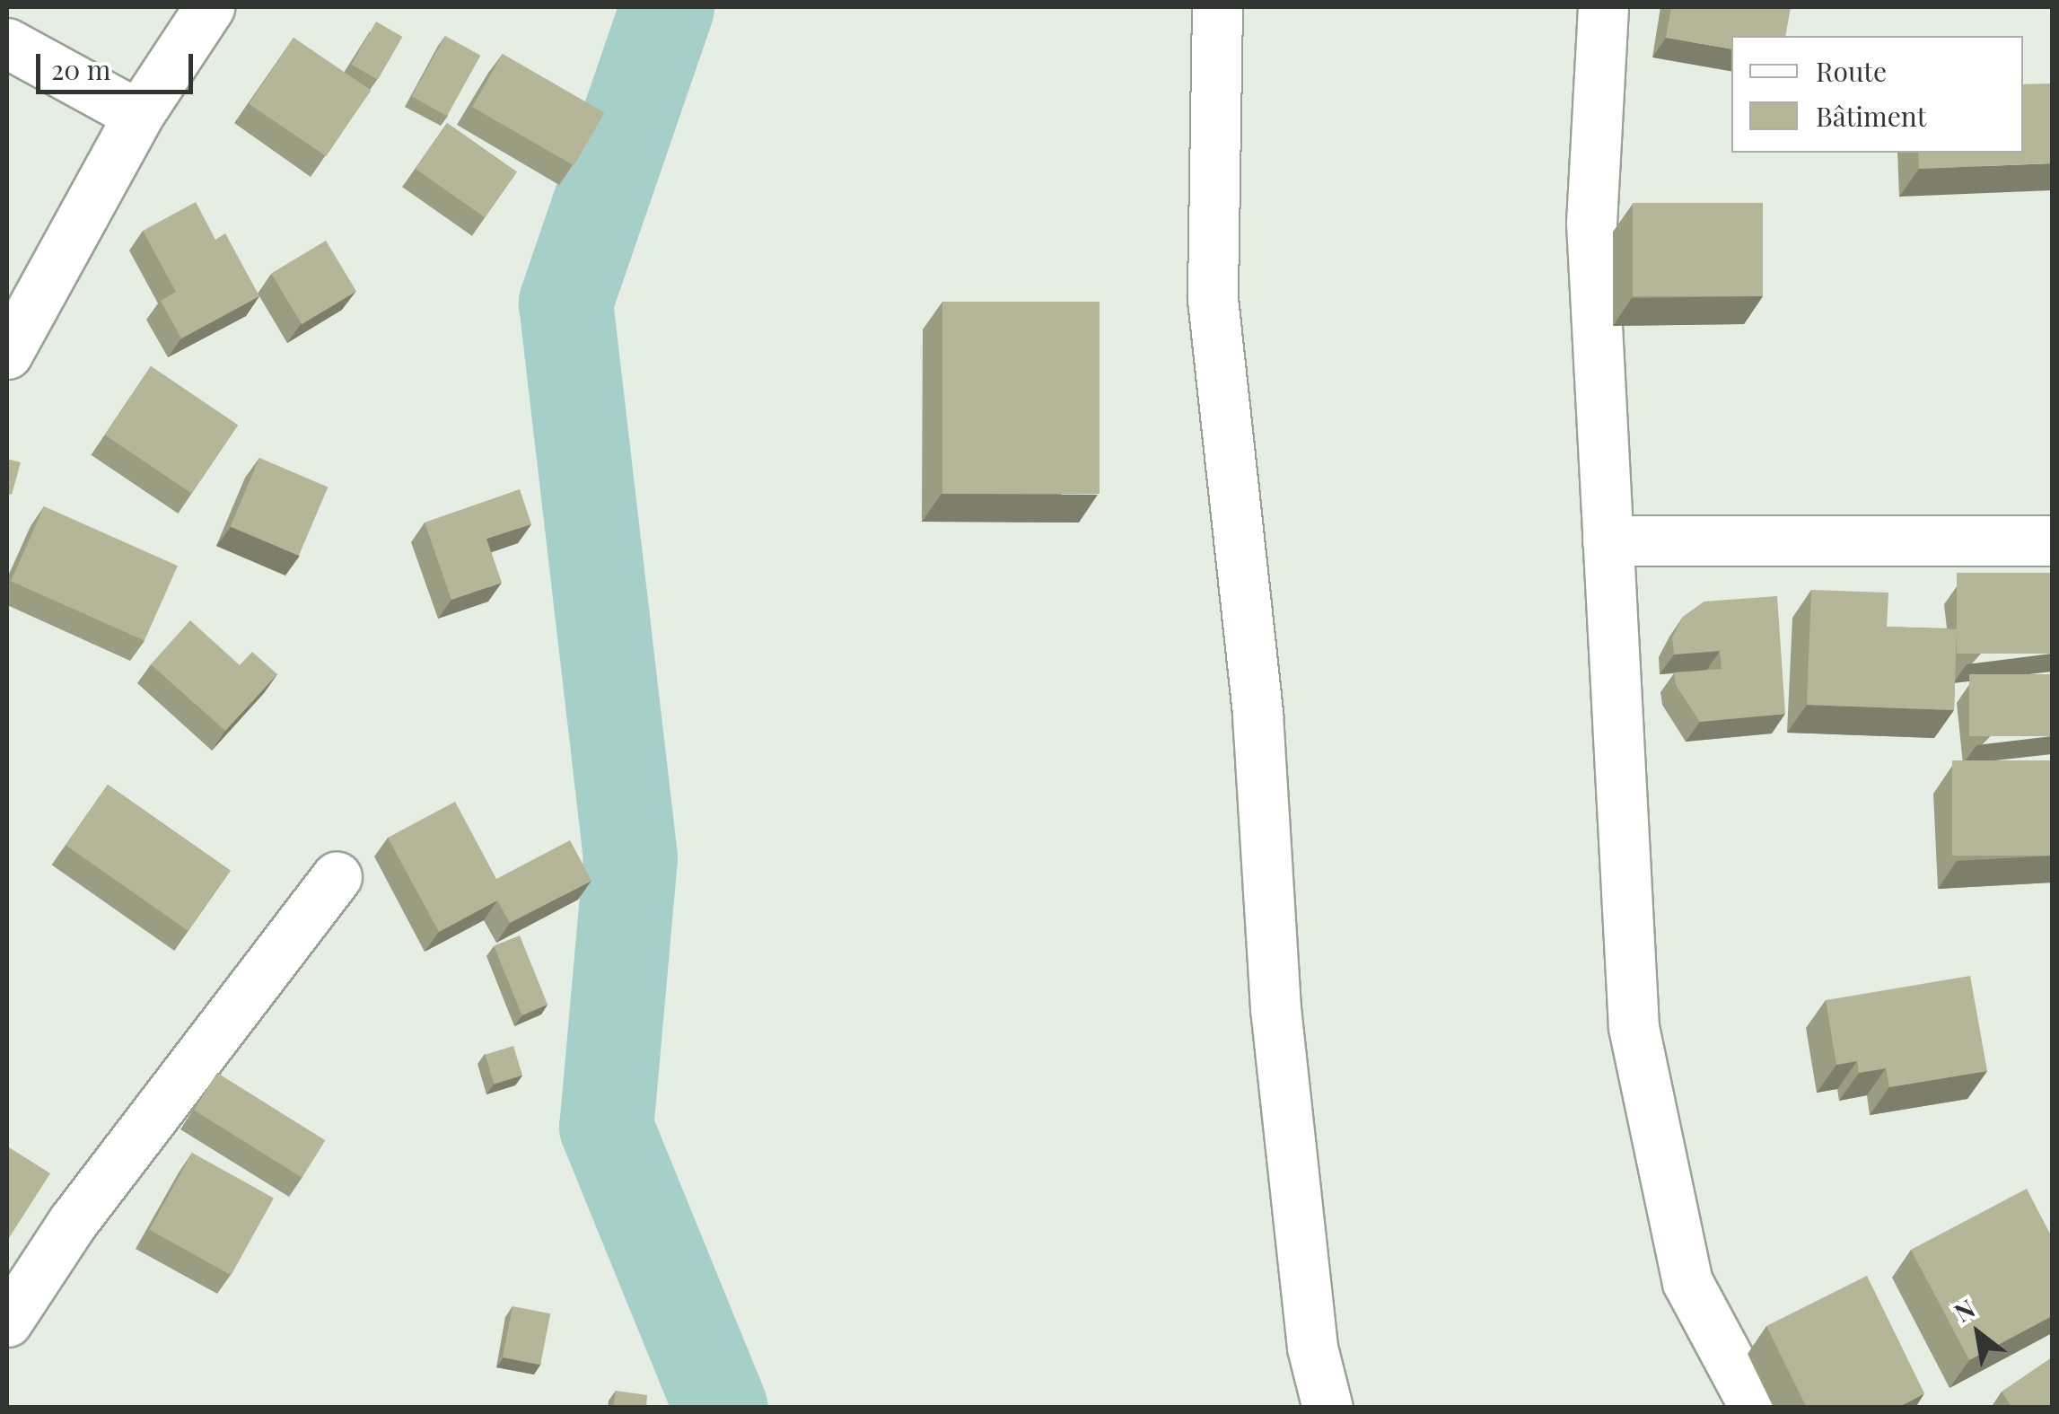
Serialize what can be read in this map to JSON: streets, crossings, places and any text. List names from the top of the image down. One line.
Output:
{"legend":["Route","Bâtiment"],"scale_bar":"20 m","north":"top left"}
